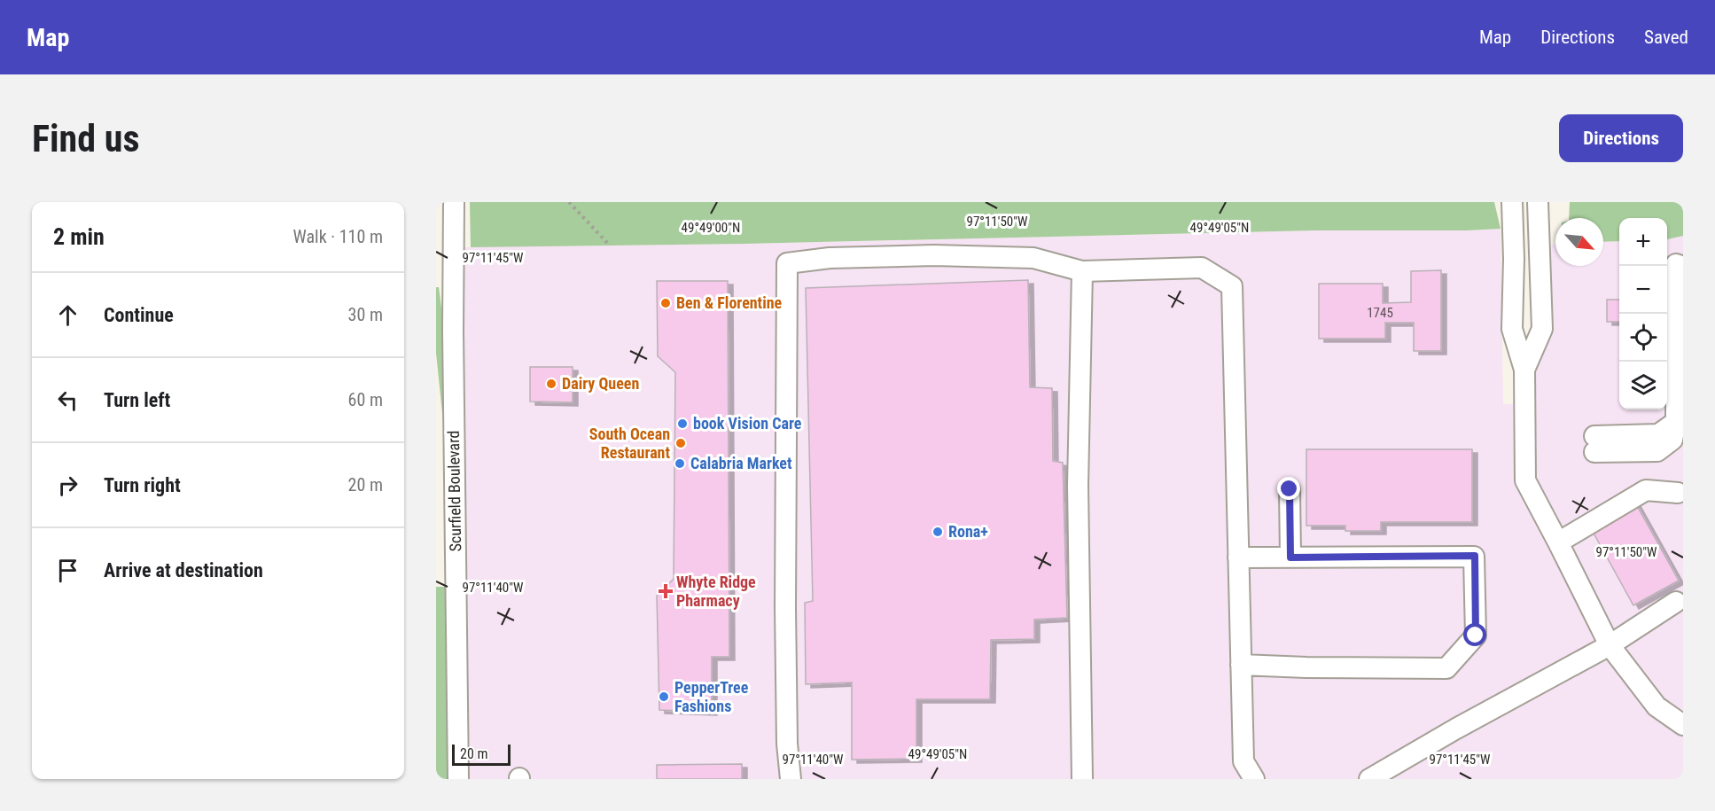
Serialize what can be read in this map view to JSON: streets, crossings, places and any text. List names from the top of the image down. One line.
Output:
{"streets":{"street":["Scurfield Boulevard"]},"places":{"other":["Ben & Florentine","Dairy Queen","book Vision Care","South Ocean Restaurant","Calabria Market","Rona+","PepperTree Fashions"],"health":["Whyte Ridge Pharmacy"]},"house_numbers":["1745"],"scale_bar":"20 m","north":"bottom right","page":{"header":"Map","nav":["Map","Directions","Saved"],"buttons":"Directions","title":"Find us","heading":["2 min","Walk · 110 m"],"map_buttons":["+","−"],"list":[["Continue","30 m"],["Turn left","60 m"],["Turn right","20 m"],"Arrive at destination"],"scale":"20 m"},"coordinates":["97°11'50\"W","49°49'00\"N","49°49'05\"N","97°11'45\"W","97°11'40\"W"]}
